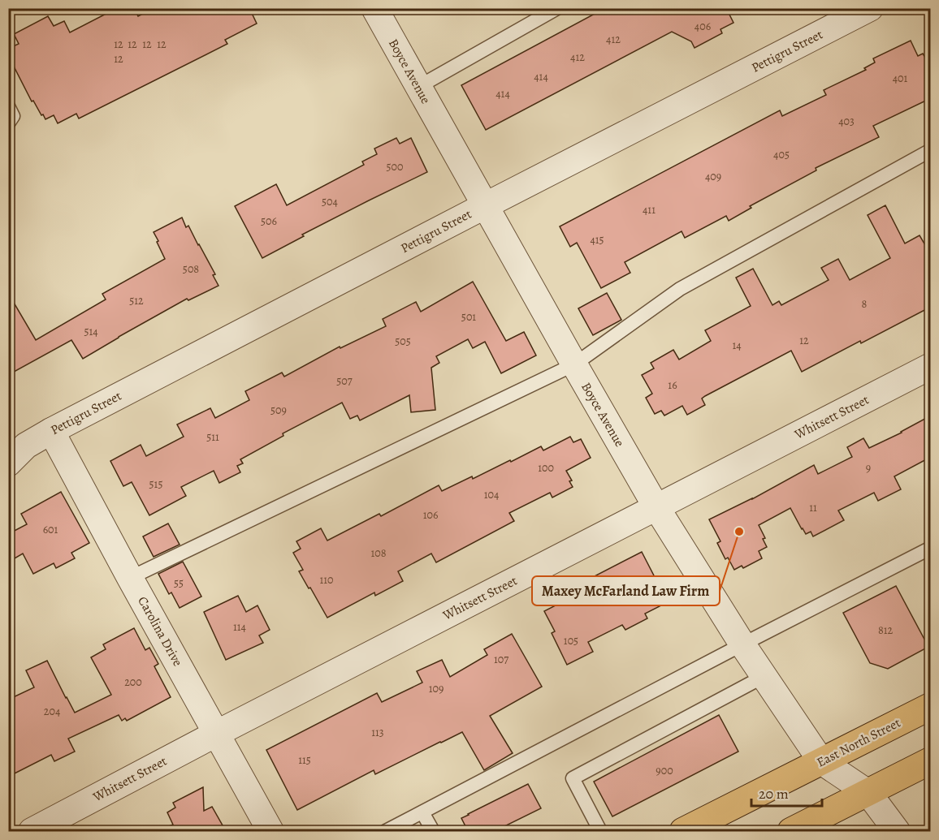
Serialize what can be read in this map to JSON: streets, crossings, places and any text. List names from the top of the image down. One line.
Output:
{"streets":{"highway":["East North Street"],"street":["Pettigru Street","Boyce Avenue","Whitsett Street","Carolina Drive"]},"crossings":[["Pettigru Street","Boyce Avenue"],["Pettigru Street","Carolina Drive"],["Boyce Avenue","Whitsett Street"],["Boyce Avenue","East North Street"],["Whitsett Street","Carolina Drive"]],"places":["Maxey McFarland Law Firm"],"house_numbers":["406","412","12","12","12","12","412","12","414","401","414","403","405","500","409","504","411","506","415","508","512","8","501","514","12","505","14","507","16","509","511","100","9","515","104","11","106","601","108","110","55","114","812","105","107","200","109","204","113","115","900"],"scale_bar":"20 m"}
